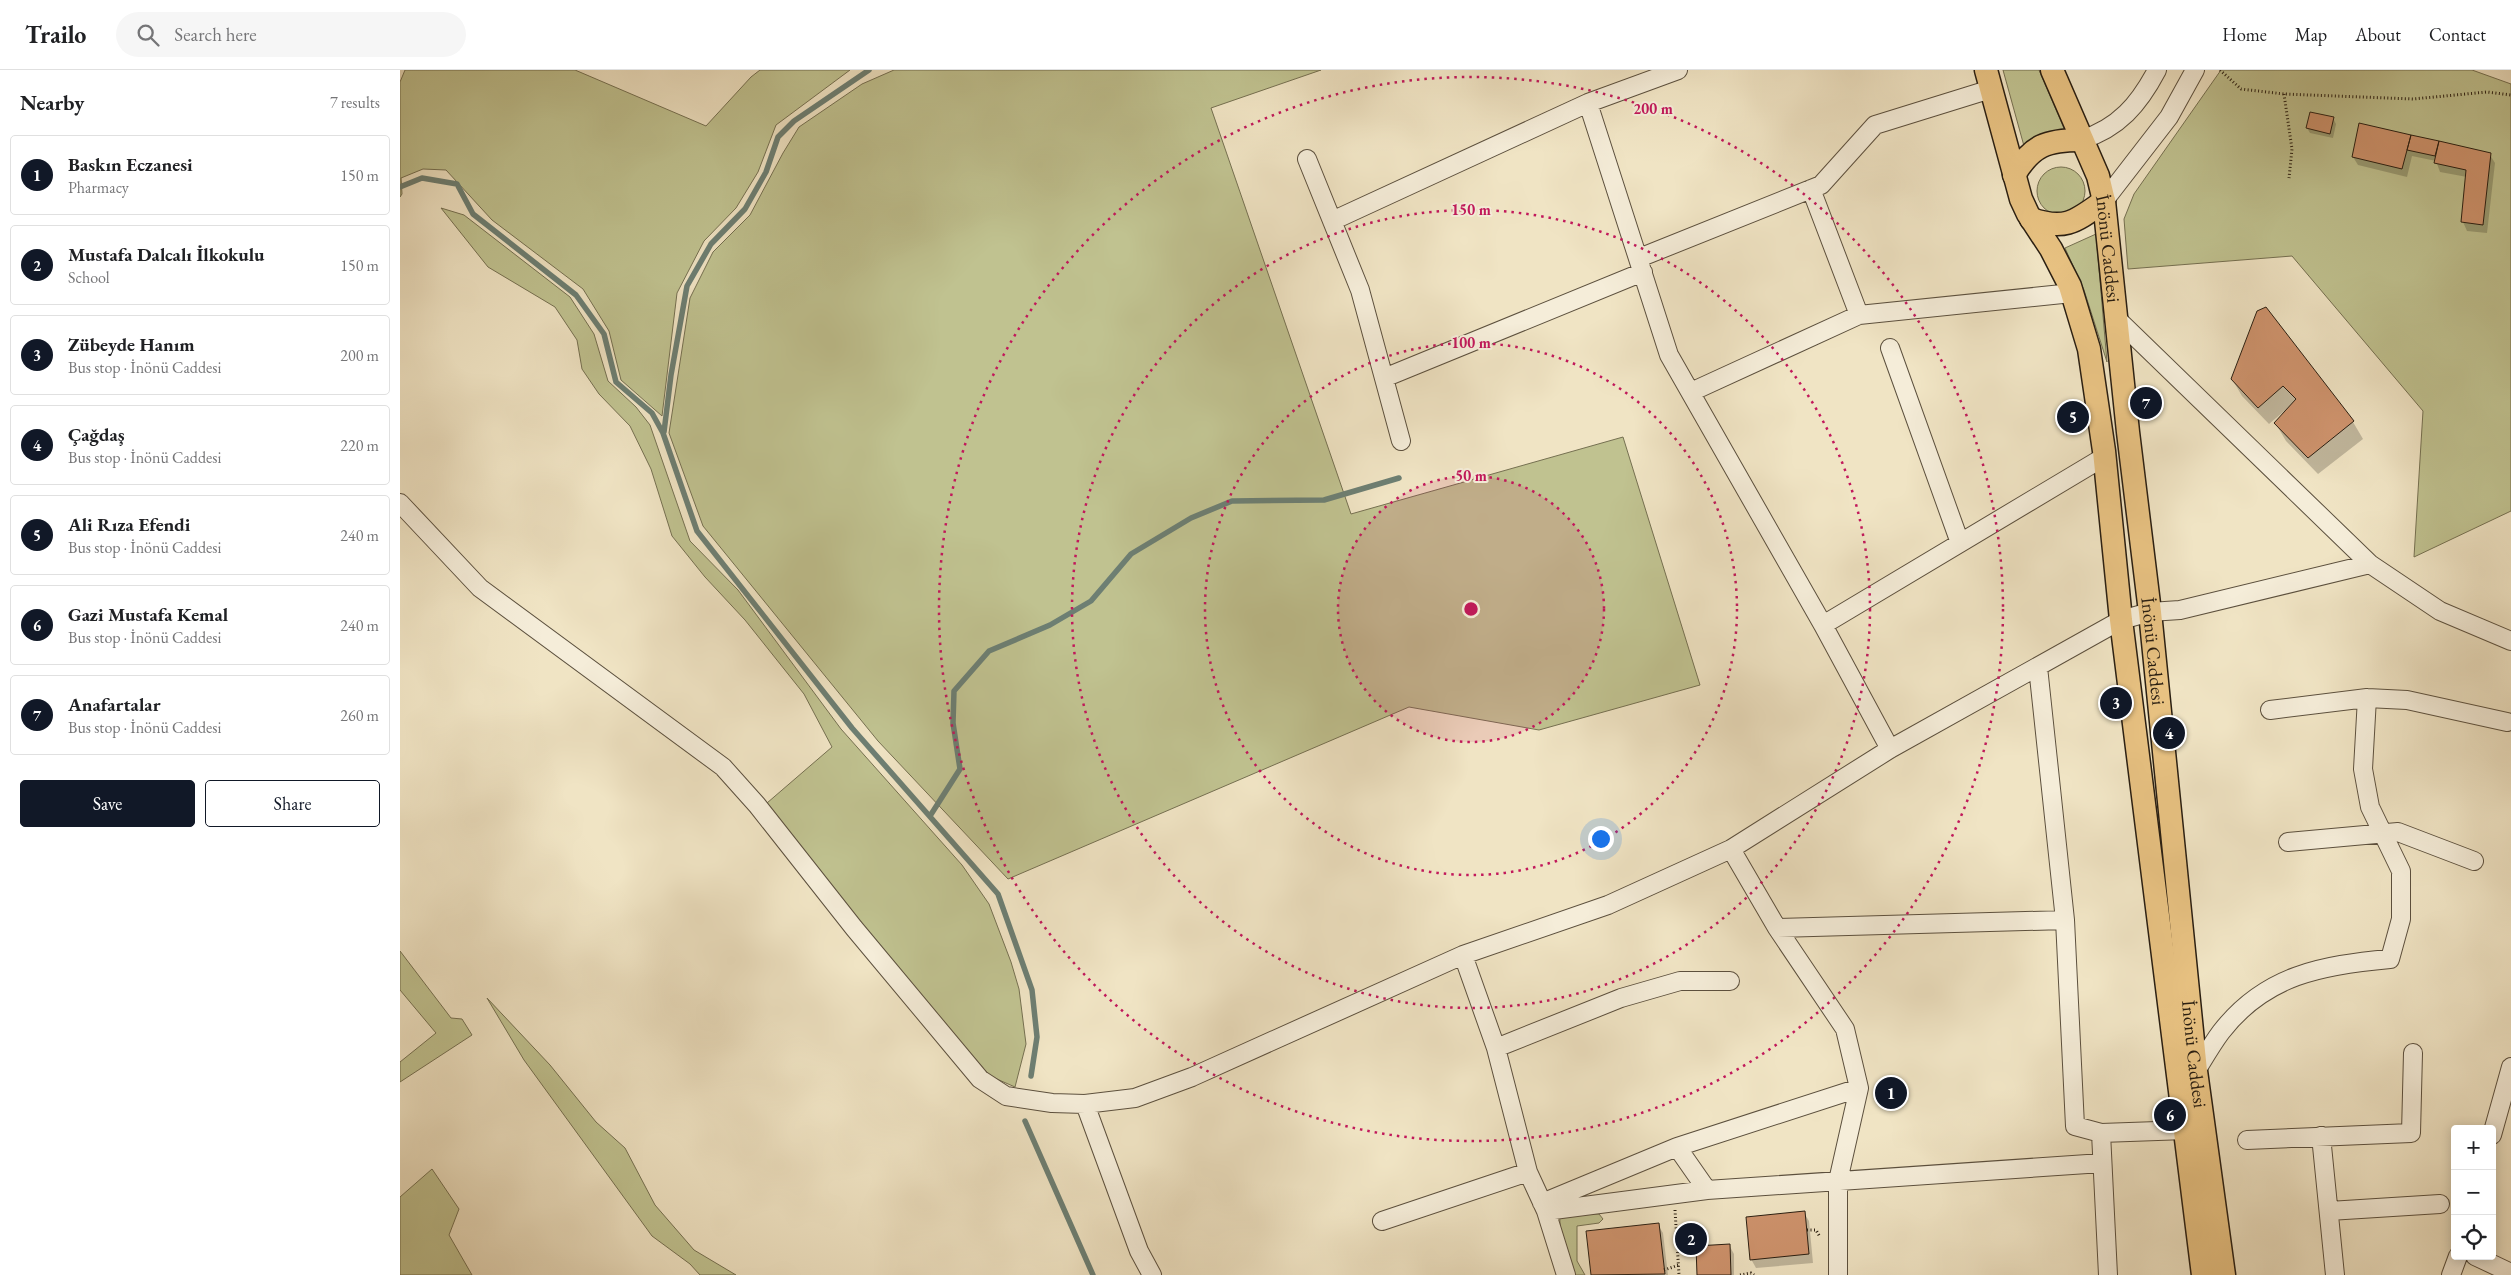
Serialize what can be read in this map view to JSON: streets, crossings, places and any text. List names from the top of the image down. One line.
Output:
{"streets":{"main road":["İnönü Caddesi"]},"page":{"header":"Trailo","search":"Search here","nav":["Home","Map","About","Contact"],"heading":["Nearby","7 results"],"list":[{"mark":"1","name":"Baskın Eczanesi","note":"Pharmacy","value":"150 m"},{"mark":"2","name":"Mustafa Dalcalı İlkokulu","note":"School","value":"150 m"},{"mark":"3","name":"Zübeyde Hanım","note":"Bus stop · İnönü Caddesi","value":"200 m"},{"mark":"4","name":"Çağdaş","note":"Bus stop · İnönü Caddesi","value":"220 m"},{"mark":"5","name":"Ali Rıza Efendi","note":"Bus stop · İnönü Caddesi","value":"240 m"},{"mark":"6","name":"Gazi Mustafa Kemal","note":"Bus stop · İnönü Caddesi","value":"240 m"},{"mark":"7","name":"Anafartalar","note":"Bus stop · İnönü Caddesi","value":"260 m"}],"pins":["7","5","3","4","1","6","2"],"buttons":["Save","Share"],"map_buttons":["+","−"]},"rings":["200 m","150 m","100 m","50 m"]}
